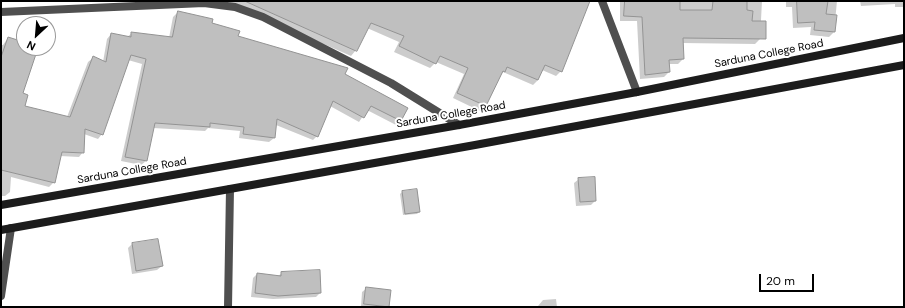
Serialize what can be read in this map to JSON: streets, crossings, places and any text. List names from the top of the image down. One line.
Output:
{"streets":{"street":["Sarduna College Road"]},"scale_bar":"20 m","north":"bottom left"}
